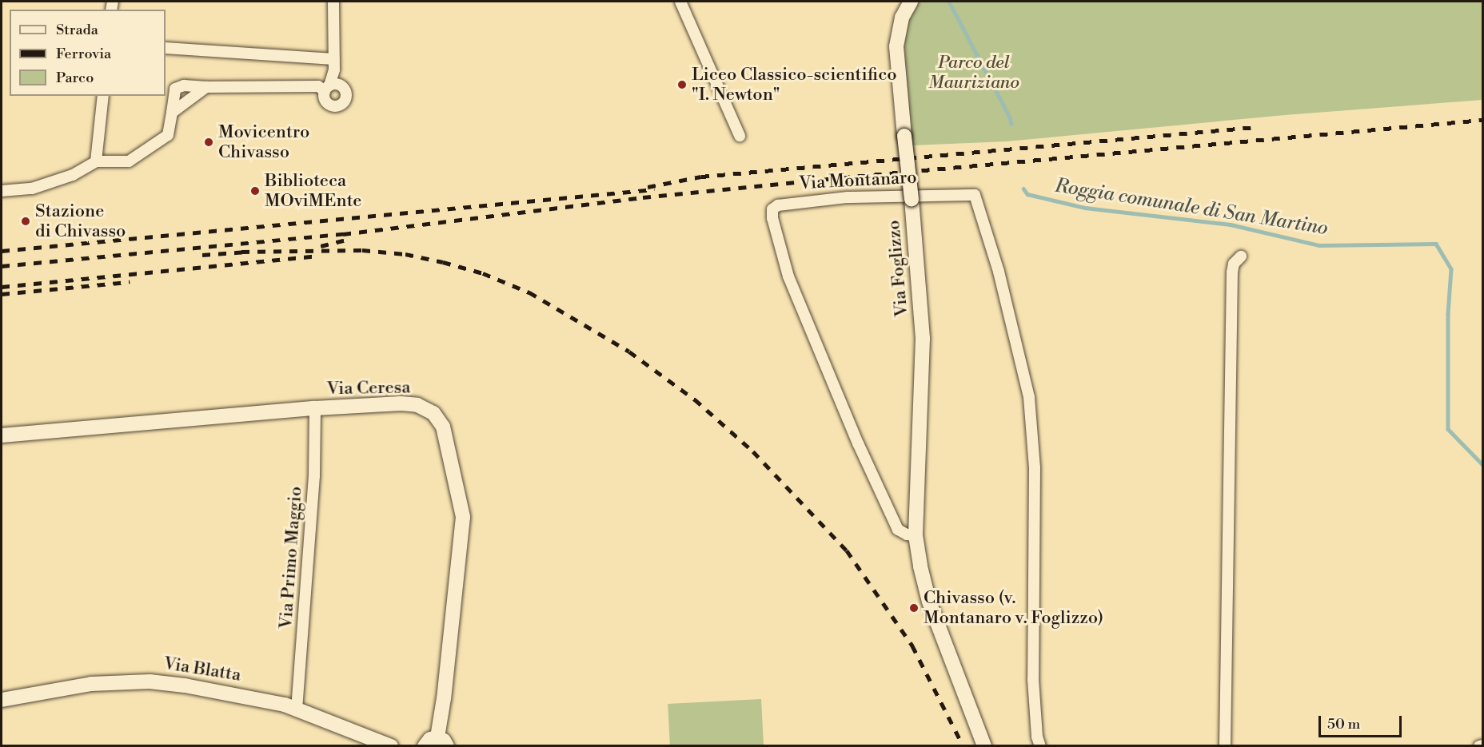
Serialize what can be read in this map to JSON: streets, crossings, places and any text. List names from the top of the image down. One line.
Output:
{"streets":{"street":["Via Montanaro","Via Foglizzo","Via Ceresa","Via Primo Maggio","Via Blatta"]},"crossings":[["Via Montanaro","Via Foglizzo"],["Via Ceresa","Via Primo Maggio"],["Via Primo Maggio","Via Blatta"]],"water":["Roggia comunale di San Martino"],"parks":["Parco del Mauriziano"],"places":["Liceo Classico-scientifico \"I. Newton\"","Movicentro Chivasso","Biblioteca MOviMEnte","Stazione di Chivasso","Chivasso (v. Montanaro v. Foglizzo)"],"legend":["Strada","Ferrovia","Parco"],"scale_bar":"50 m"}
